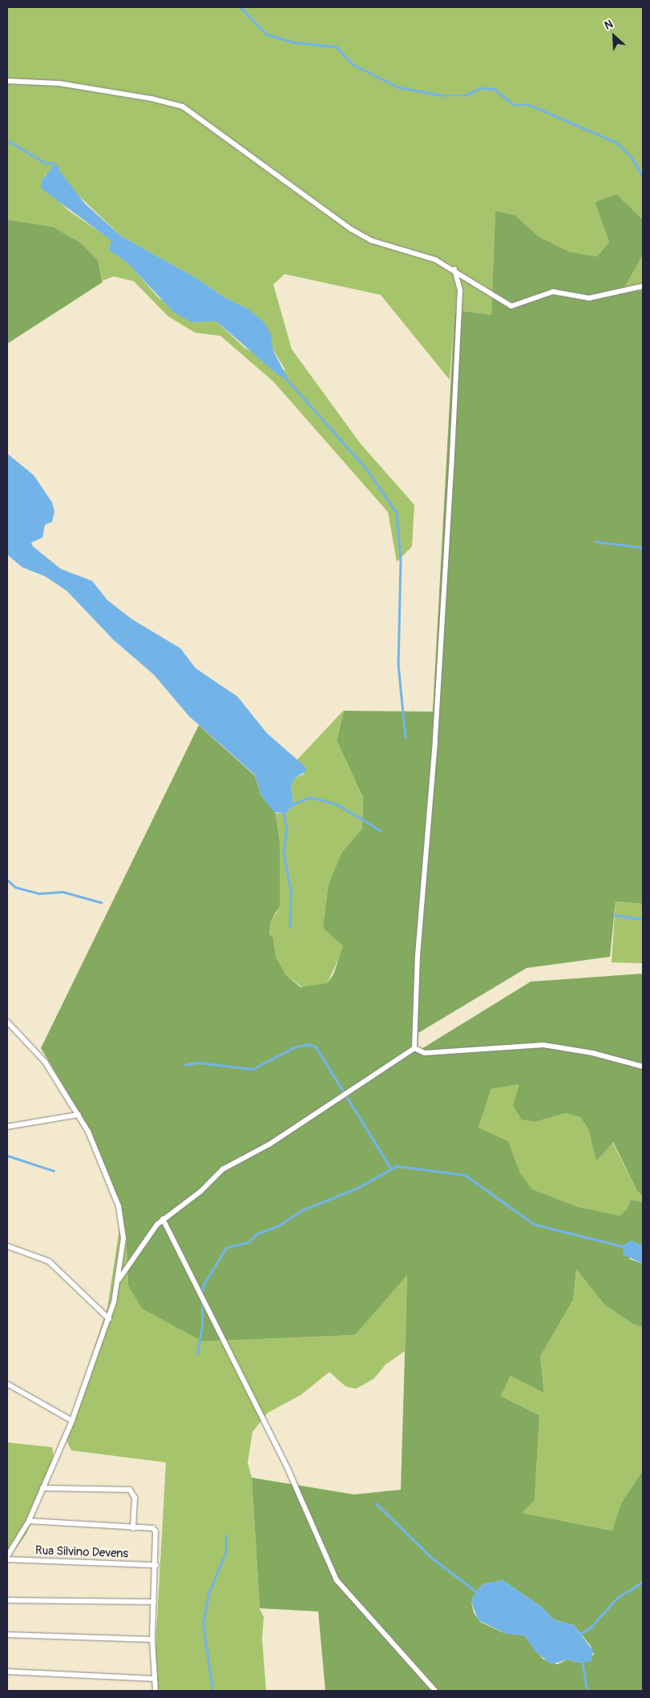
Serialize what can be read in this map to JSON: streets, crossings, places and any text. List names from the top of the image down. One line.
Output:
{"streets":{"street":["Rua Silvino Devens"]},"north":"top left"}
